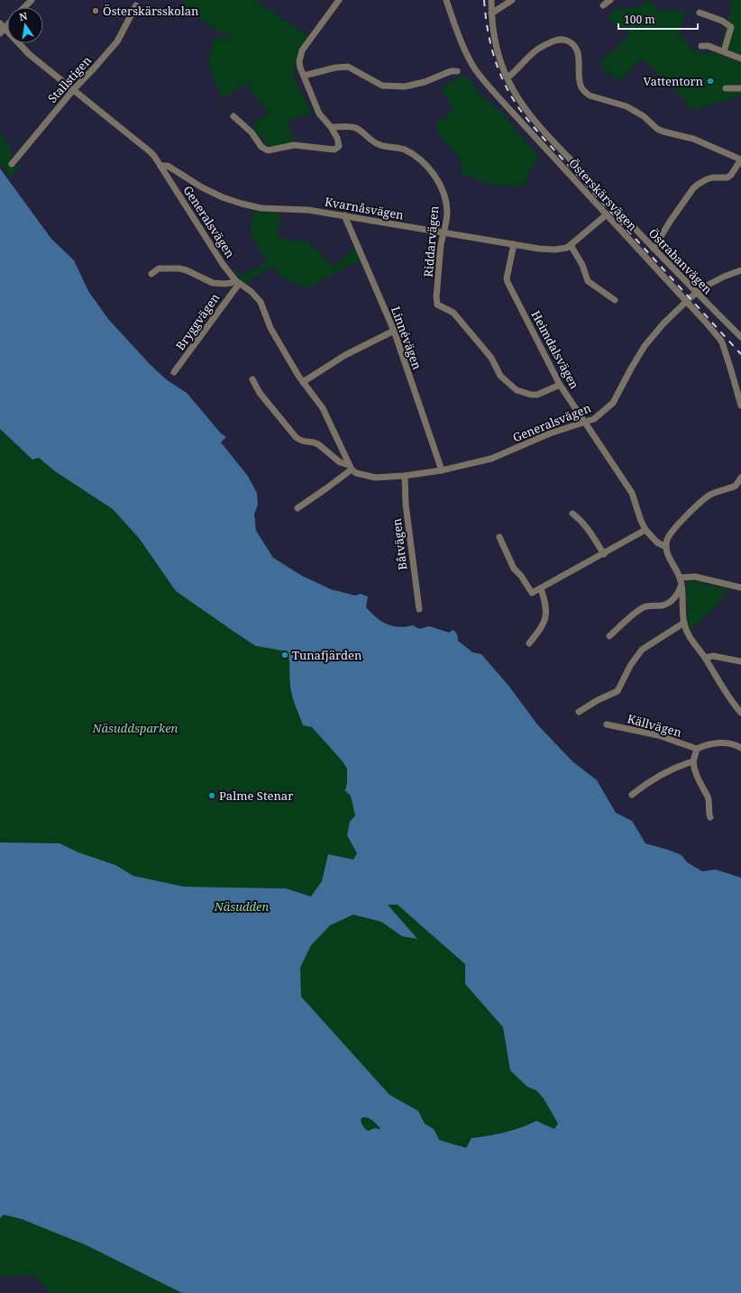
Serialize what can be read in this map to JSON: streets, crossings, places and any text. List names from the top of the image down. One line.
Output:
{"streets":{"street":["Stallstigen","Österskärsvägen","Kvarnåsvägen","Generalsvägen","Riddarvägen","Östrabanvägen","Bryggvägen","Linnévägen","Heimdalsvägen","Båtvägen","Källvägen"]},"crossings":[["Stallstigen","Generalsvägen"],["Österskärsvägen","Kvarnåsvägen"],["Österskärsvägen","Generalsvägen"],["Kvarnåsvägen","Generalsvägen"],["Kvarnåsvägen","Riddarvägen"],["Kvarnåsvägen","Linnévägen"],["Kvarnåsvägen","Heimdalsvägen"],["Generalsvägen","Östrabanvägen"],["Generalsvägen","Bryggvägen"],["Generalsvägen","Linnévägen"],["Generalsvägen","Heimdalsvägen"],["Generalsvägen","Båtvägen"],["Riddarvägen","Heimdalsvägen"]],"parks":["Näsuddsparken","Näsudden"],"places":["Österskärsskolan","Vattentorn","Tunafjärden","Palme Stenar"],"scale_bar":"100 m","north":"top"}
